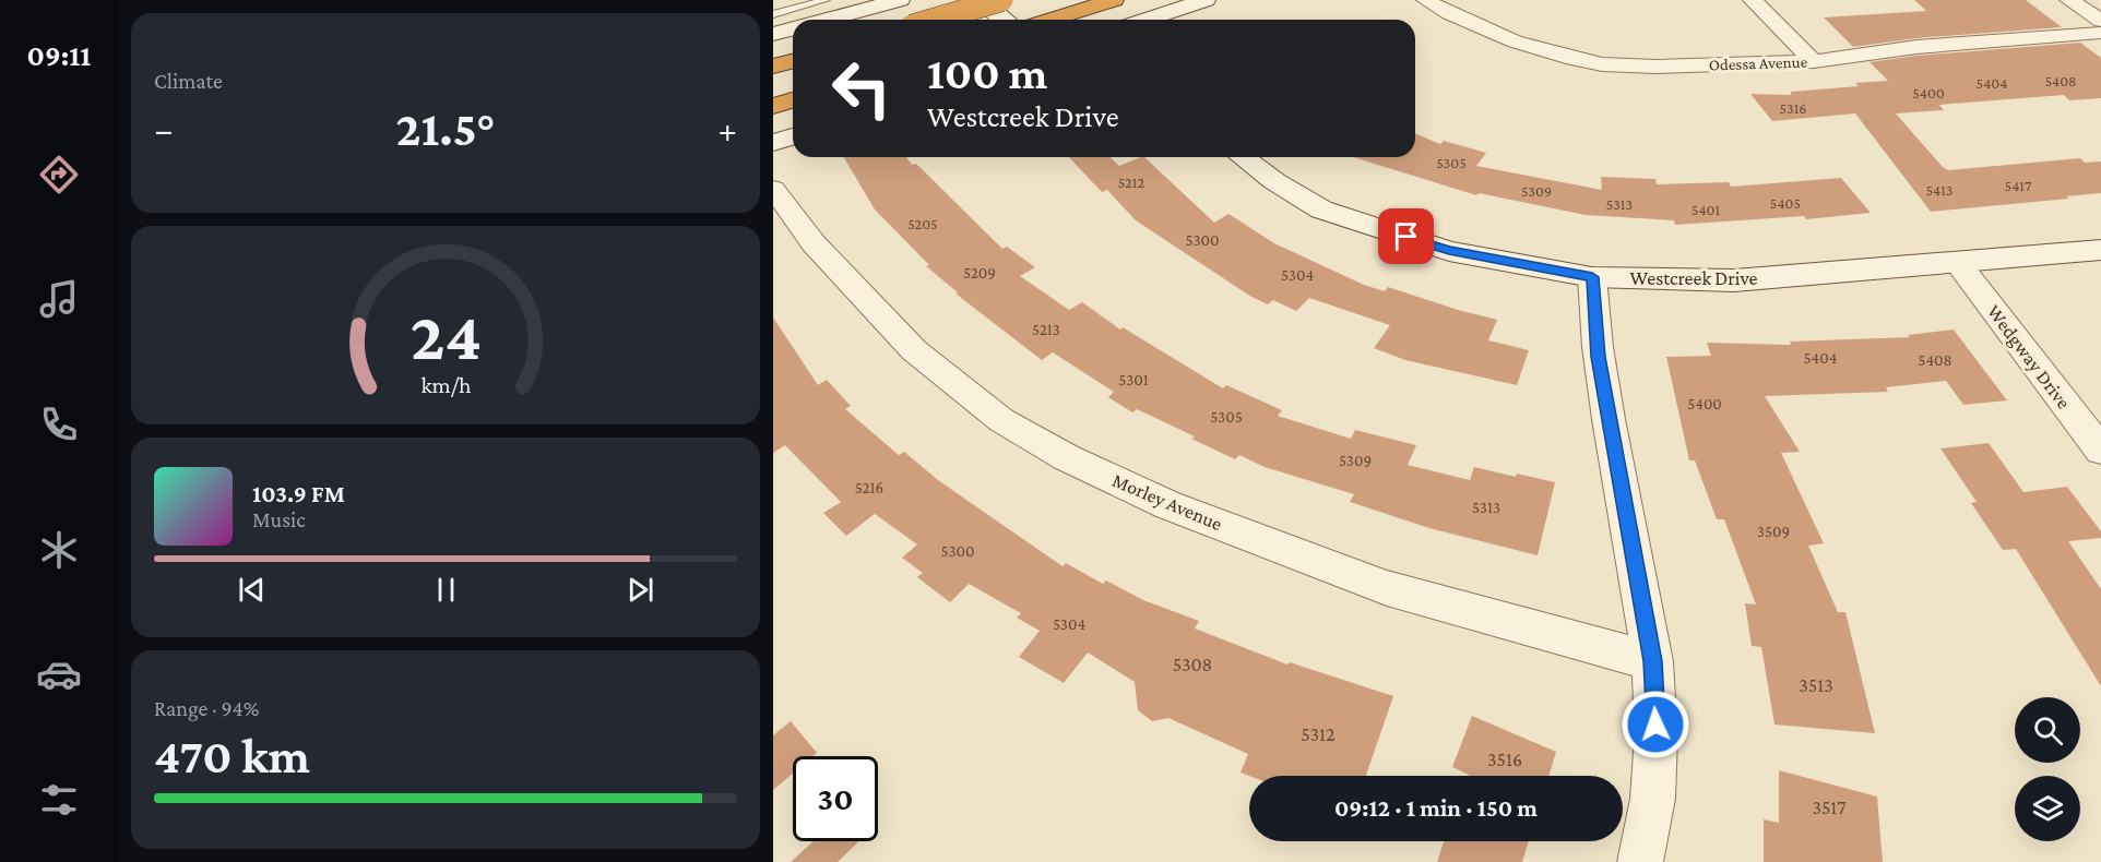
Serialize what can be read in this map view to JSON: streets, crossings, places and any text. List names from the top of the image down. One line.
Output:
{"streets":{"street":["Odessa Avenue","Westcreek Drive","Wedgway Drive","Morley Avenue"]},"crossings":[["Westcreek Drive","Wedgway Drive"]],"house_numbers":["5408","5404","5400","5316","5305","5212","5417","5413","5309","5405","5313","5401","5205","5300","5209","5304","5213","5404","5408","5301","5400","5305","5309","5216","5313","3509","5300","5304","5308","3513","5312","3516","3517"],"page":{"tabs":"09:11","tile":["Climate",["Range · 94%","470 km"]],"turn":["100 m","Westcreek Drive"],"heat":["−","21.5°","+"],"song":["103.9 FM","Music"],"limit":"30","trip":"09:12 · 1 min · 150 m","gauge":["24","km/h"]}}
